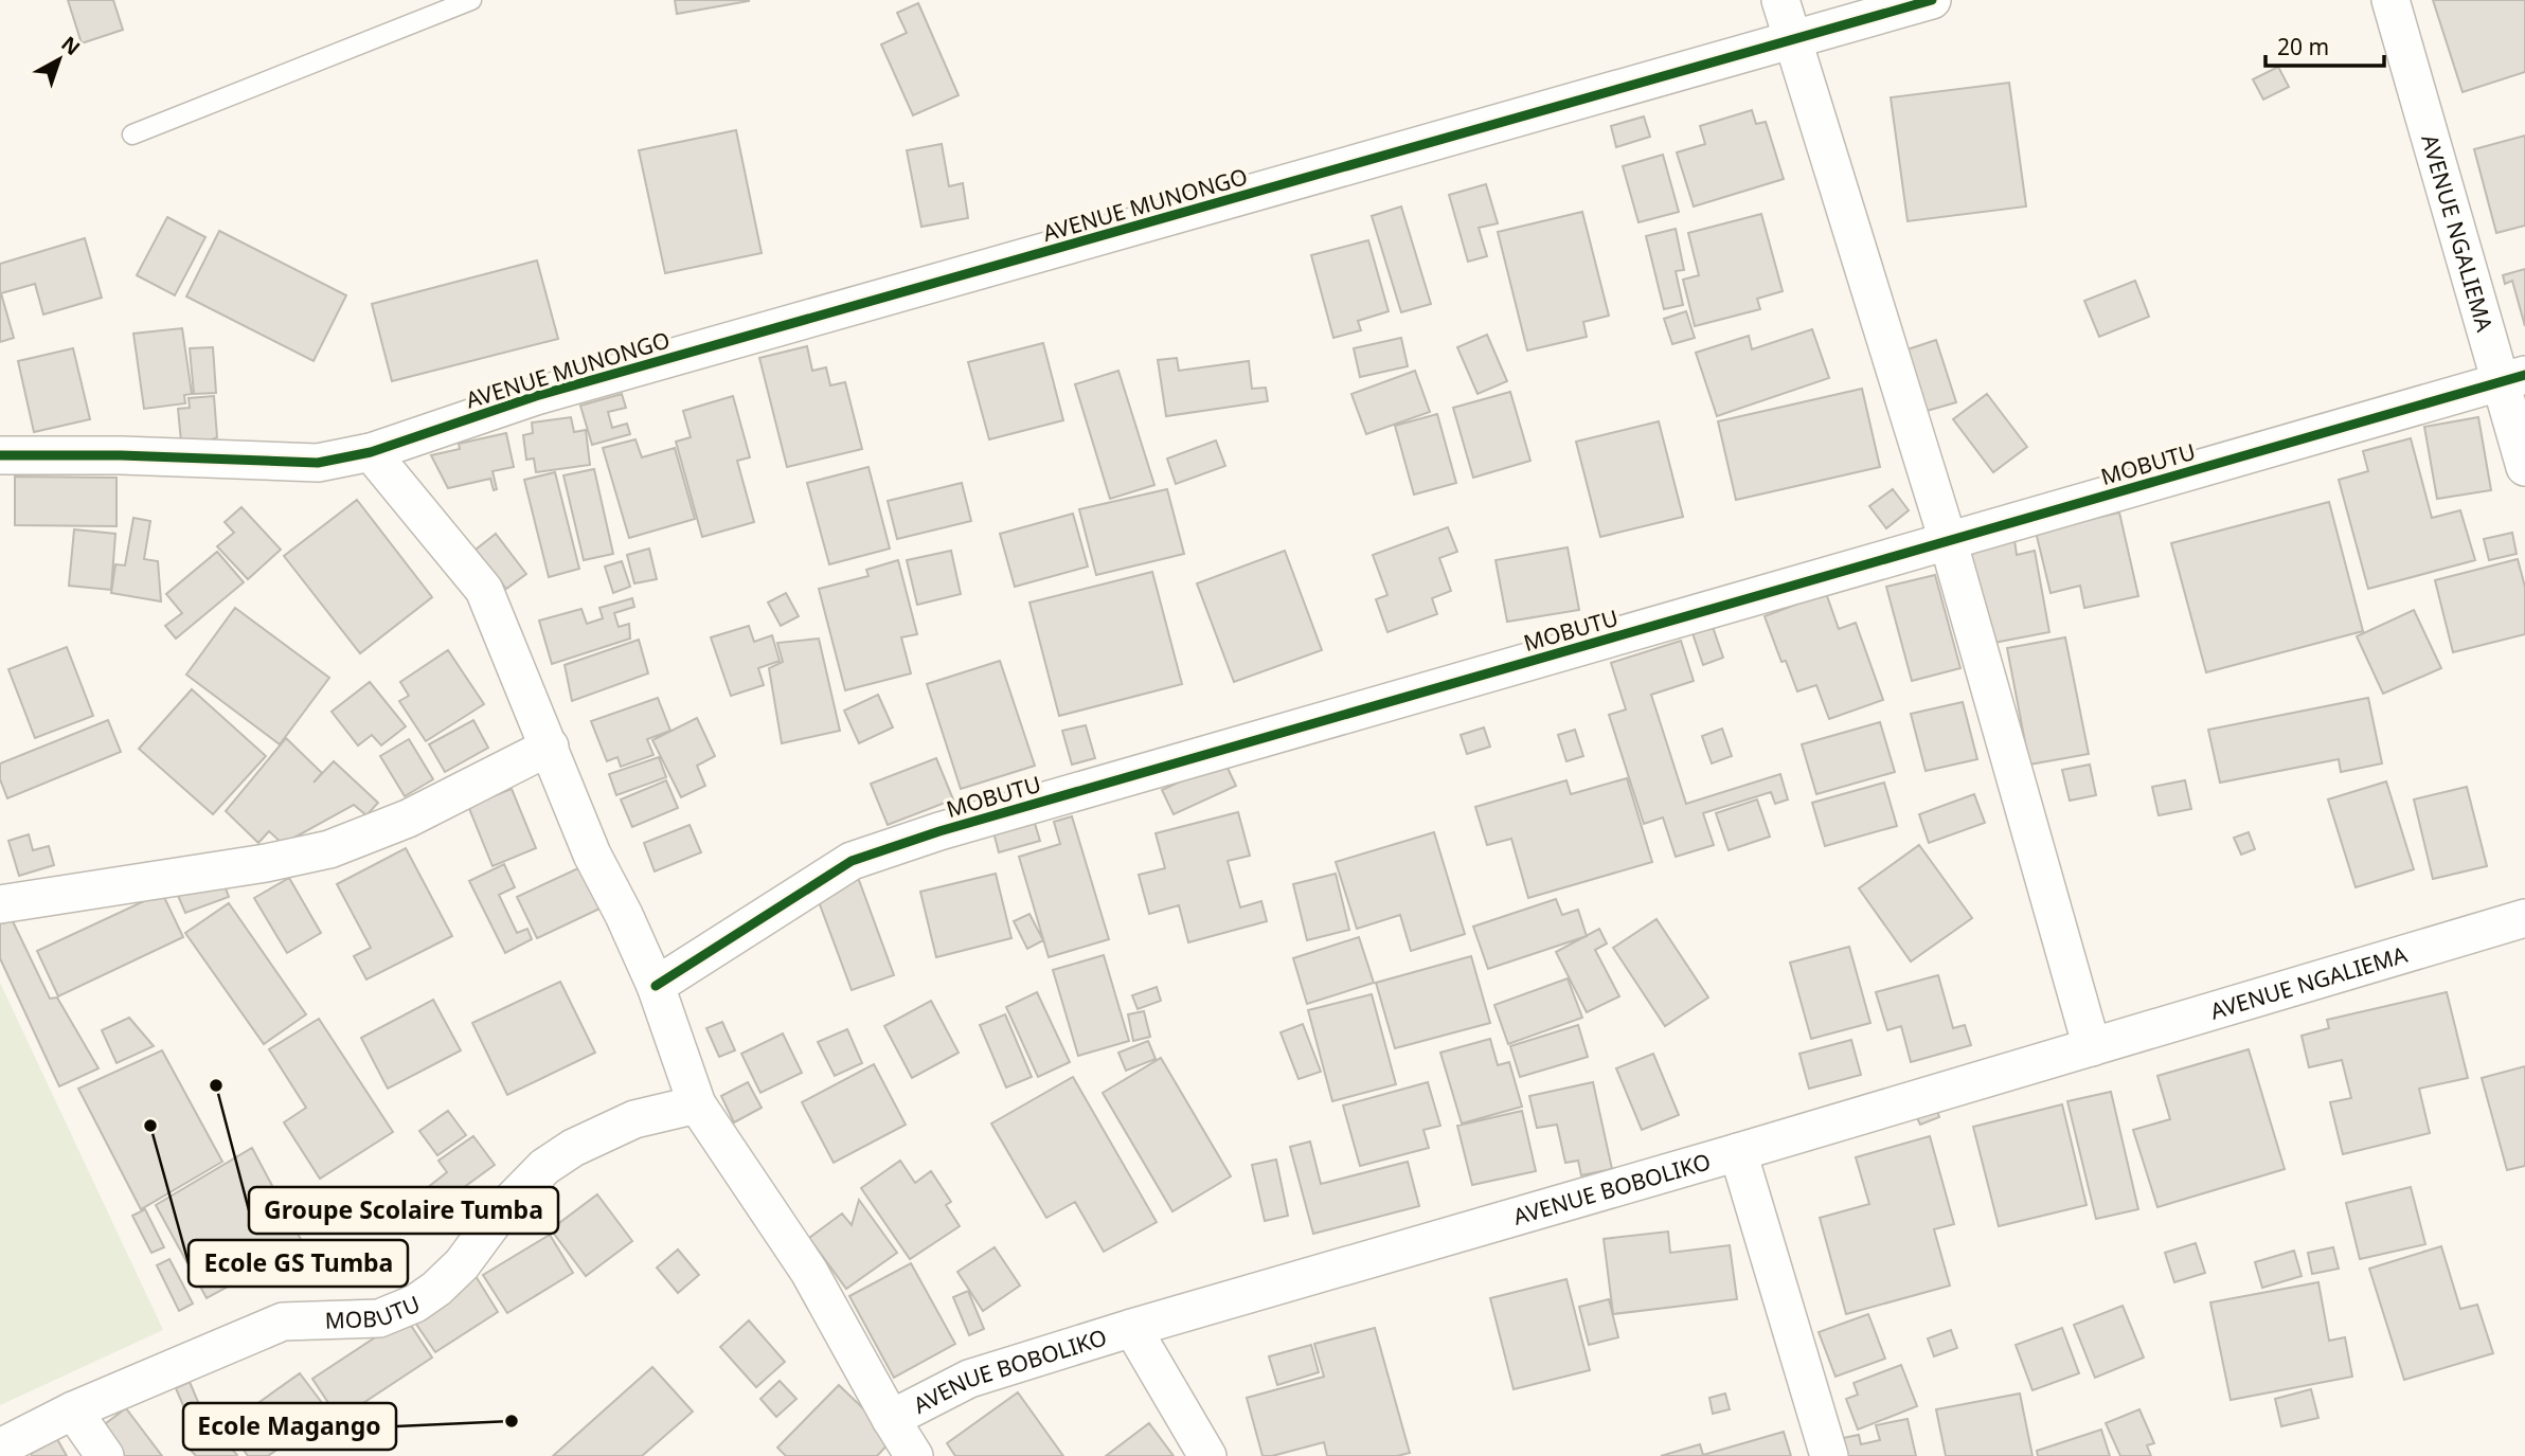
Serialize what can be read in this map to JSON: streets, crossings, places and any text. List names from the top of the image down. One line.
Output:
{"streets":{"street":["AVENUE MUNONGO","AVENUE NGALIEMA","MOBUTU","AVENUE BOBOLIKO"]},"crossings":[["AVENUE NGALIEMA","MOBUTU"],["AVENUE NGALIEMA","AVENUE BOBOLIKO"]],"places":["Groupe Scolaire Tumba","Ecole GS Tumba","Ecole Magango"],"scale_bar":"20 m","north":"top right"}
